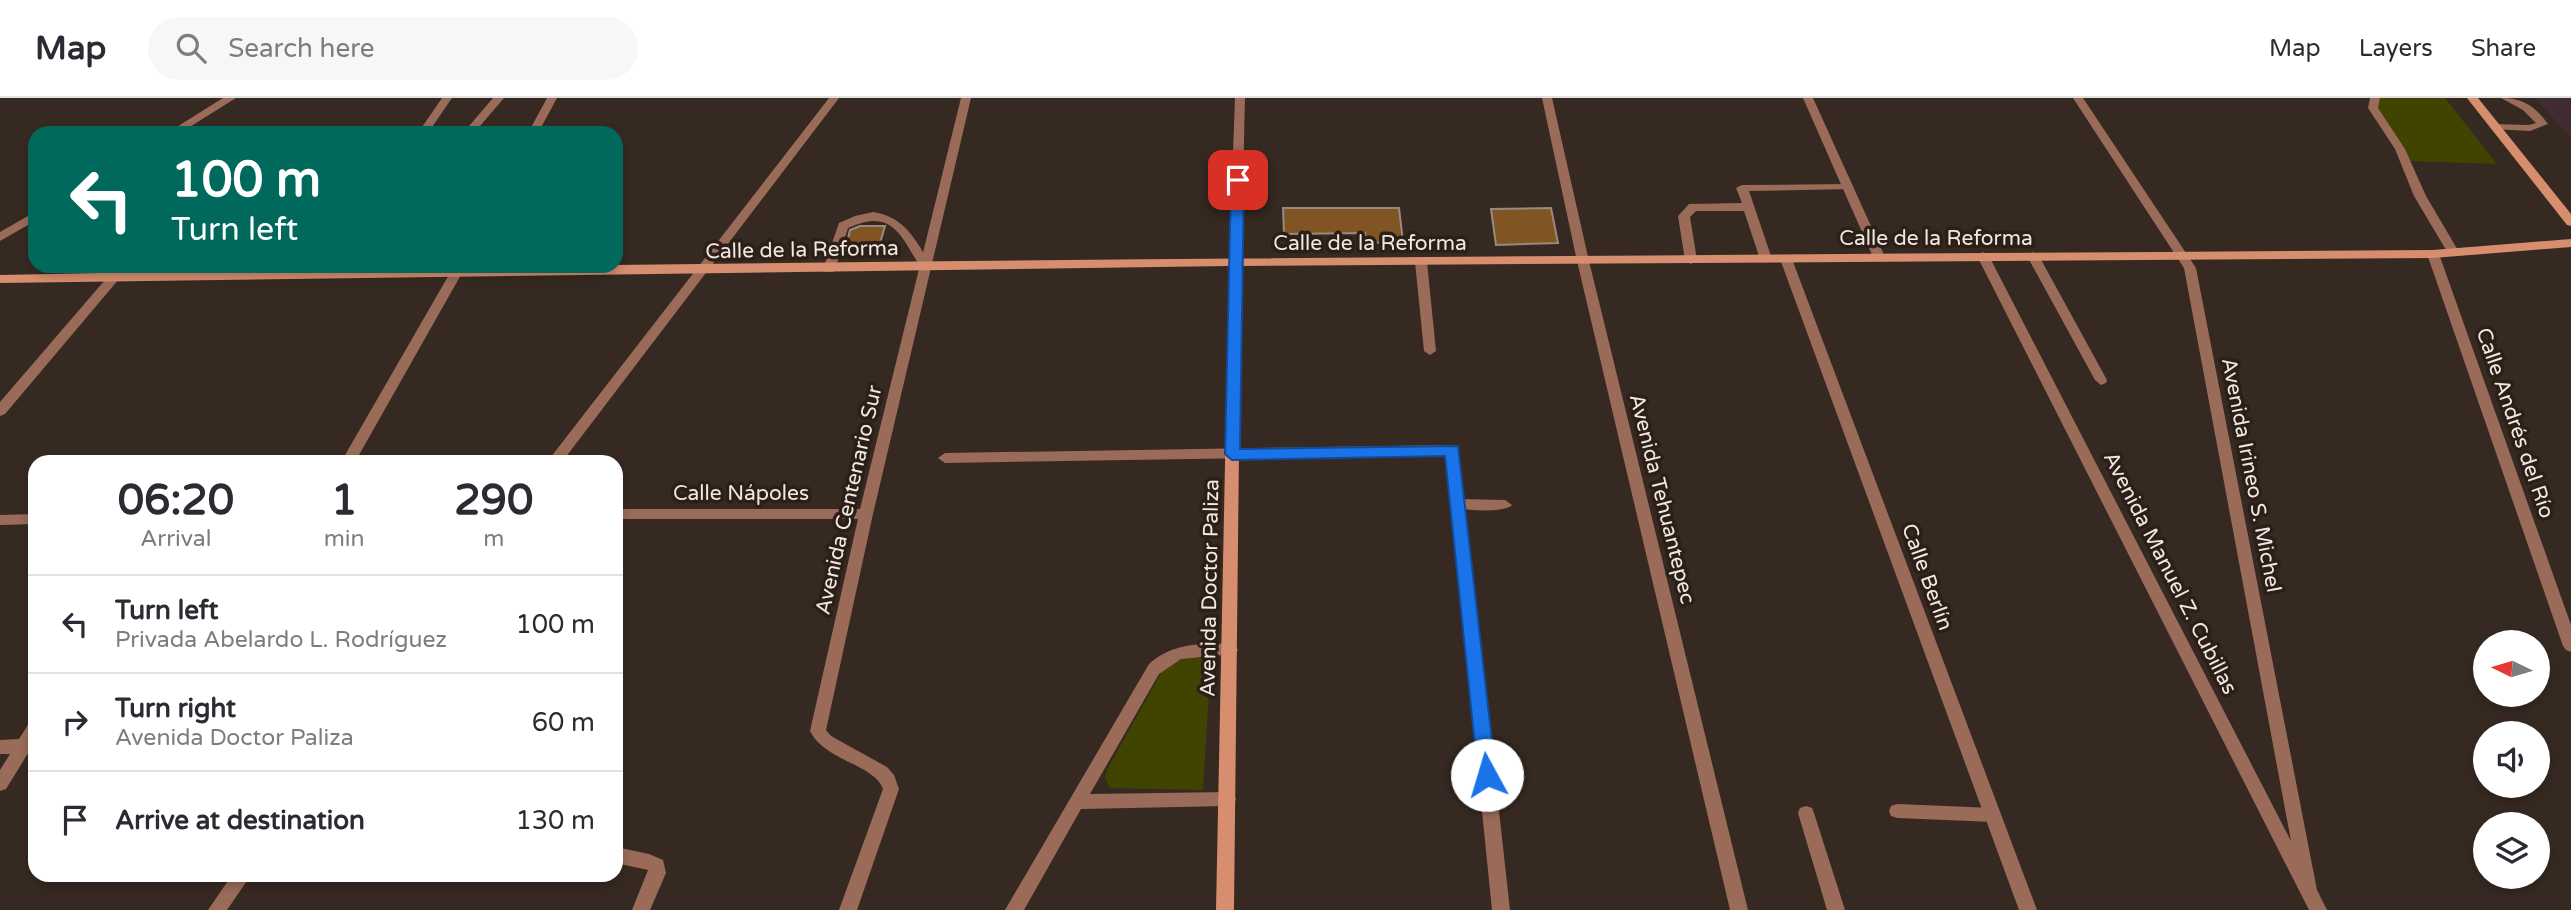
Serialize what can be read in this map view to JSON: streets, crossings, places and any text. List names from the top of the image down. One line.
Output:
{"streets":{"main road":["Calle de la Reforma","Avenida Doctor Paliza"],"street":["Calle Andrés del Río","Avenida Irineo S. Michel","Calle Nápoles","Avenida Tehuantepec","Avenida Centenario Sur","Avenida Manuel Z. Cubillas","Calle Berlín"]},"crossings":[["Calle de la Reforma","Calle Andrés del Río"],["Calle de la Reforma","Avenida Irineo S. Michel"],["Calle de la Reforma","Avenida Tehuantepec"],["Calle de la Reforma","Avenida Centenario Sur"],["Calle de la Reforma","Avenida Manuel Z. Cubillas"],["Calle de la Reforma","Calle Berlín"],["Calle de la Reforma","Avenida Doctor Paliza"],["Avenida Irineo S. Michel","Avenida Manuel Z. Cubillas"],["Calle Nápoles","Avenida Centenario Sur"]],"north":"left","page":{"header":"Map","search":"Search here","nav":["Map","Layers","Share"],"turn":["100 m","Turn left"],"eta":["06:20","Arrival","1","min","290","m"],"list":[{"name":"Turn left","note":"Privada Abelardo L. Rodríguez","value":"100 m"},{"name":"Turn right","note":"Avenida Doctor Paliza","value":"60 m"},{"name":"Arrive at destination","value":"130 m"}]}}
